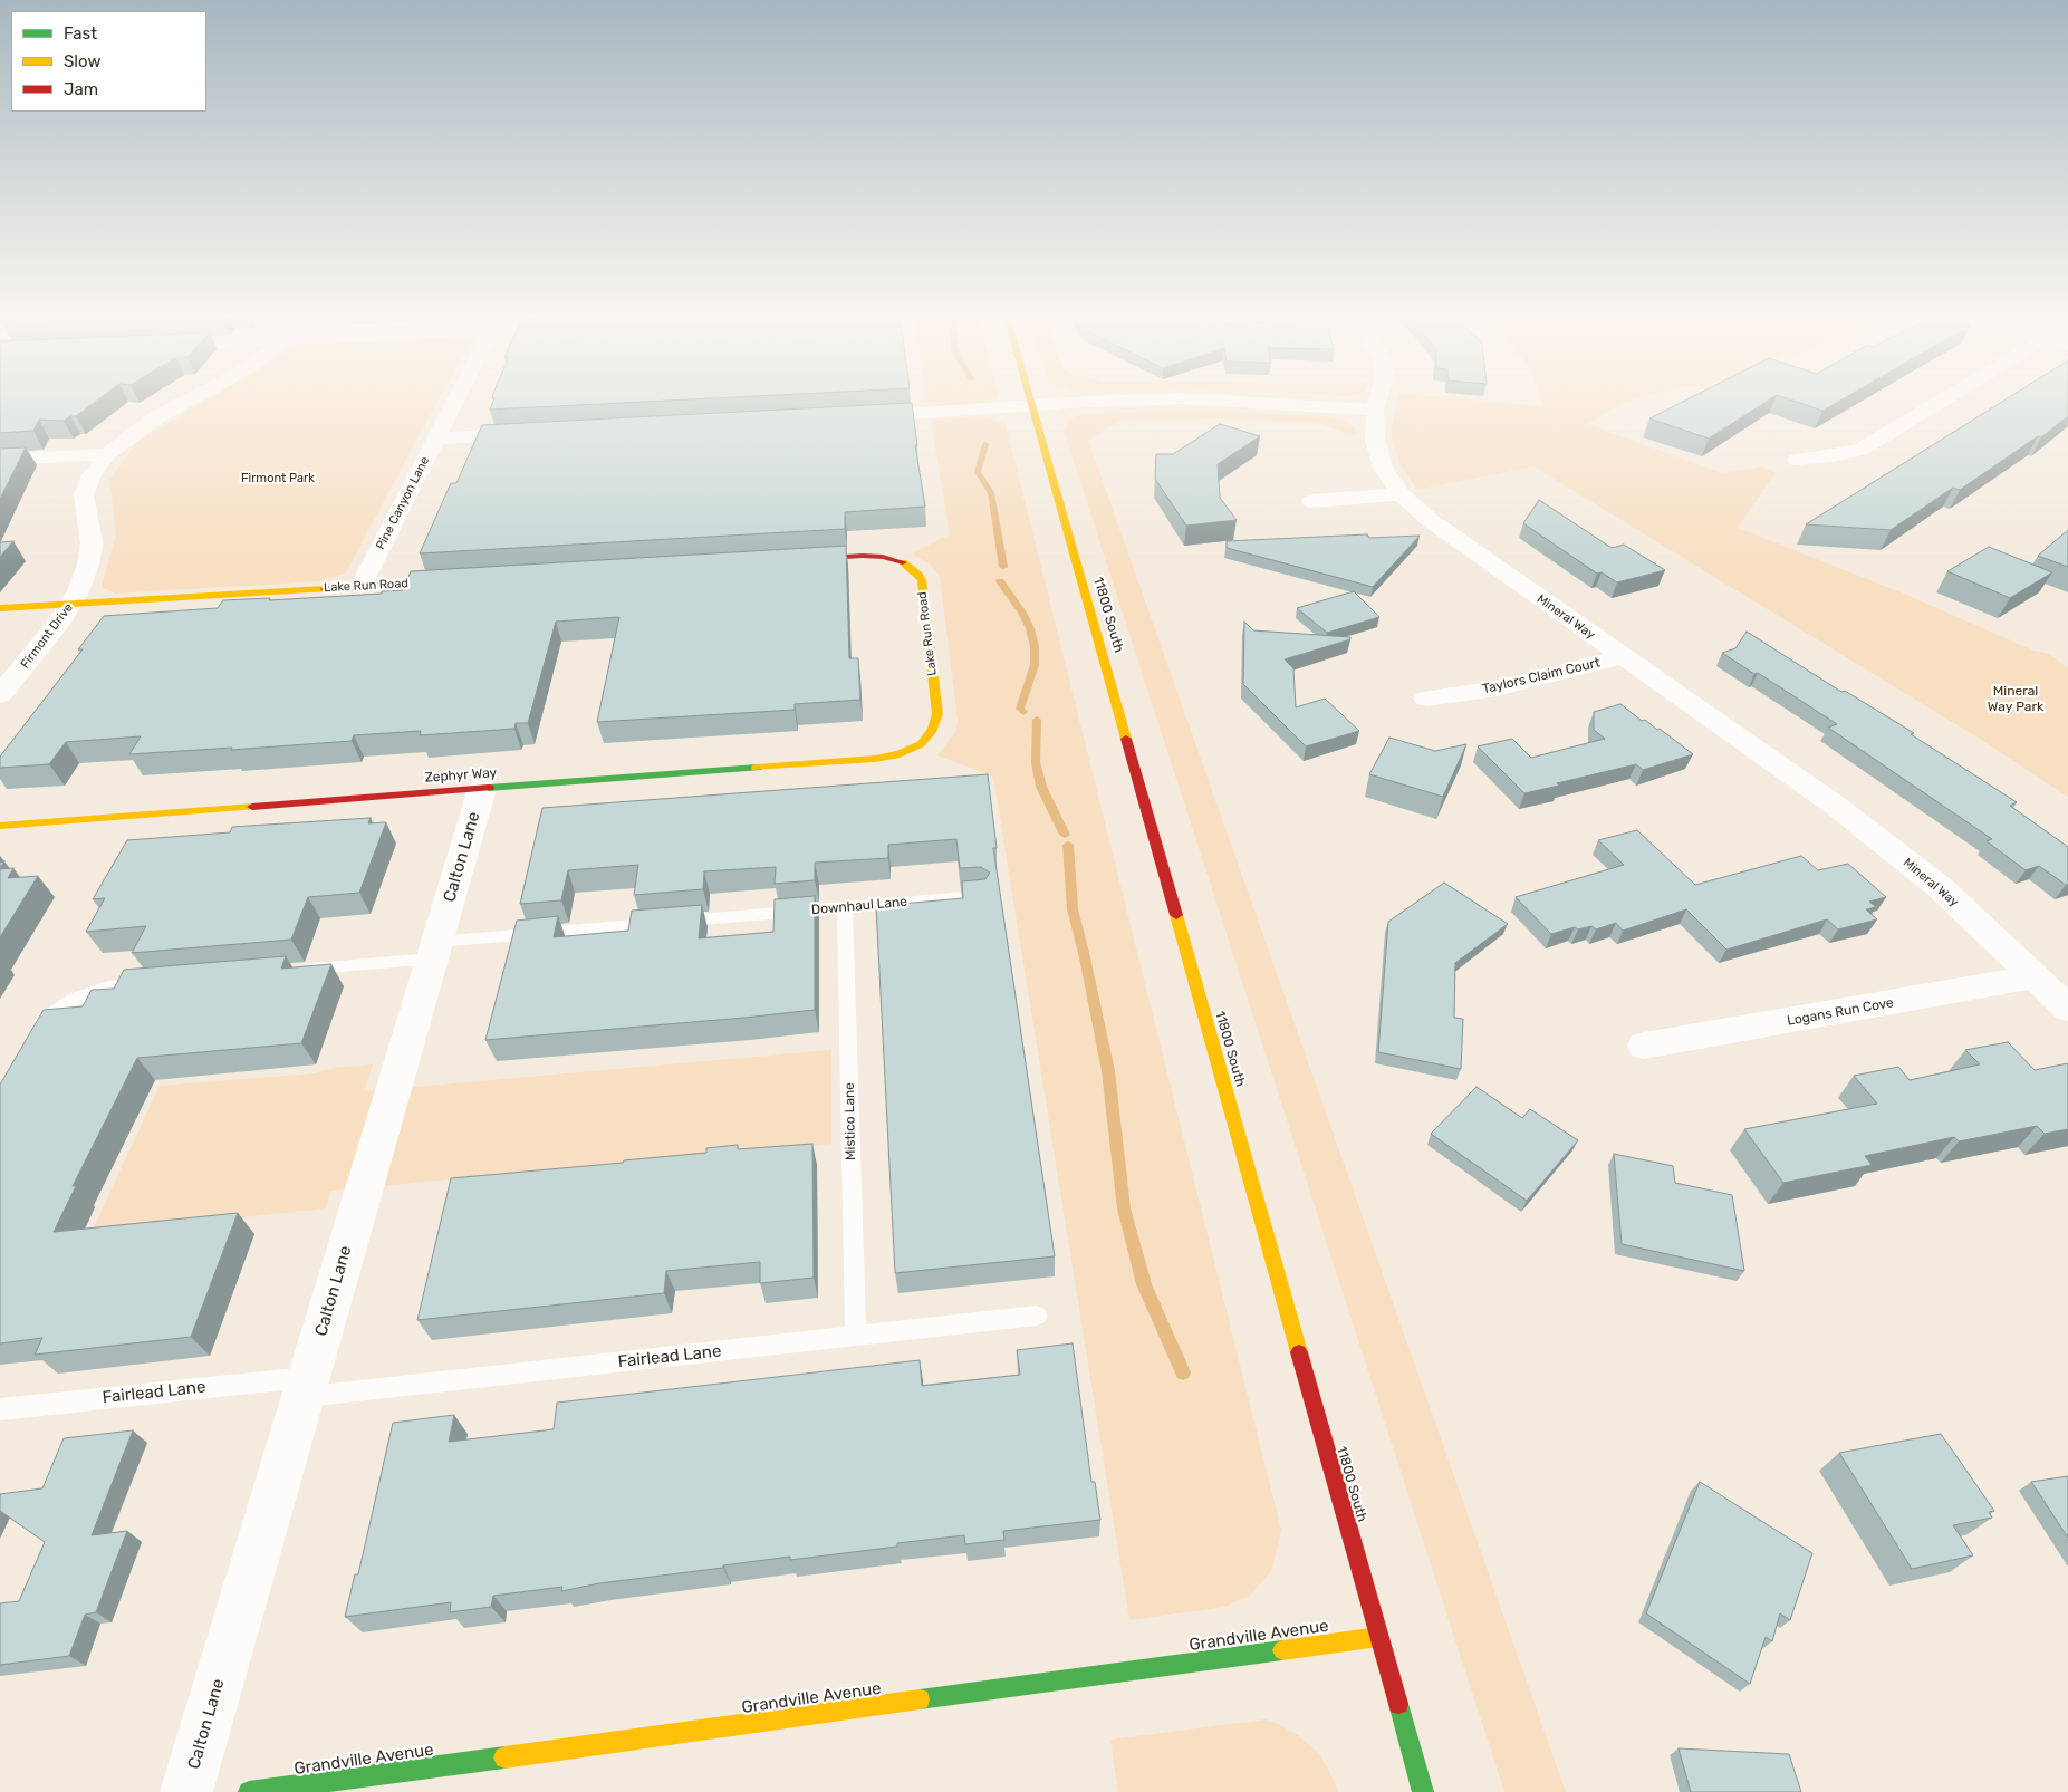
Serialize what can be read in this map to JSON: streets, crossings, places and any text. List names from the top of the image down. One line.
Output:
{"streets":{"street":["Pine Canyon Lane","Lake Run Road","11800 South","Mineral Way","Firmont Drive","Taylors Claim Court","Zephyr Way","Calton Lane","Logans Run Cove","Grandville Avenue"],"lane":["Downhaul Lane","Mistico Lane","Fairlead Lane"]},"crossings":[["Pine Canyon Lane","Lake Run Road"],["Lake Run Road","Firmont Drive"],["Lake Run Road","Zephyr Way"],["11800 South","Grandville Avenue"],["Mineral Way","Taylors Claim Court"],["Mineral Way","Logans Run Cove"],["Zephyr Way","Calton Lane"],["Calton Lane","Downhaul Lane"],["Calton Lane","Fairlead Lane"],["Downhaul Lane","Mistico Lane"],["Mistico Lane","Fairlead Lane"]],"parks":["Firmont Park","Mineral Way Park"],"legend":["Fast","Slow","Jam"]}
